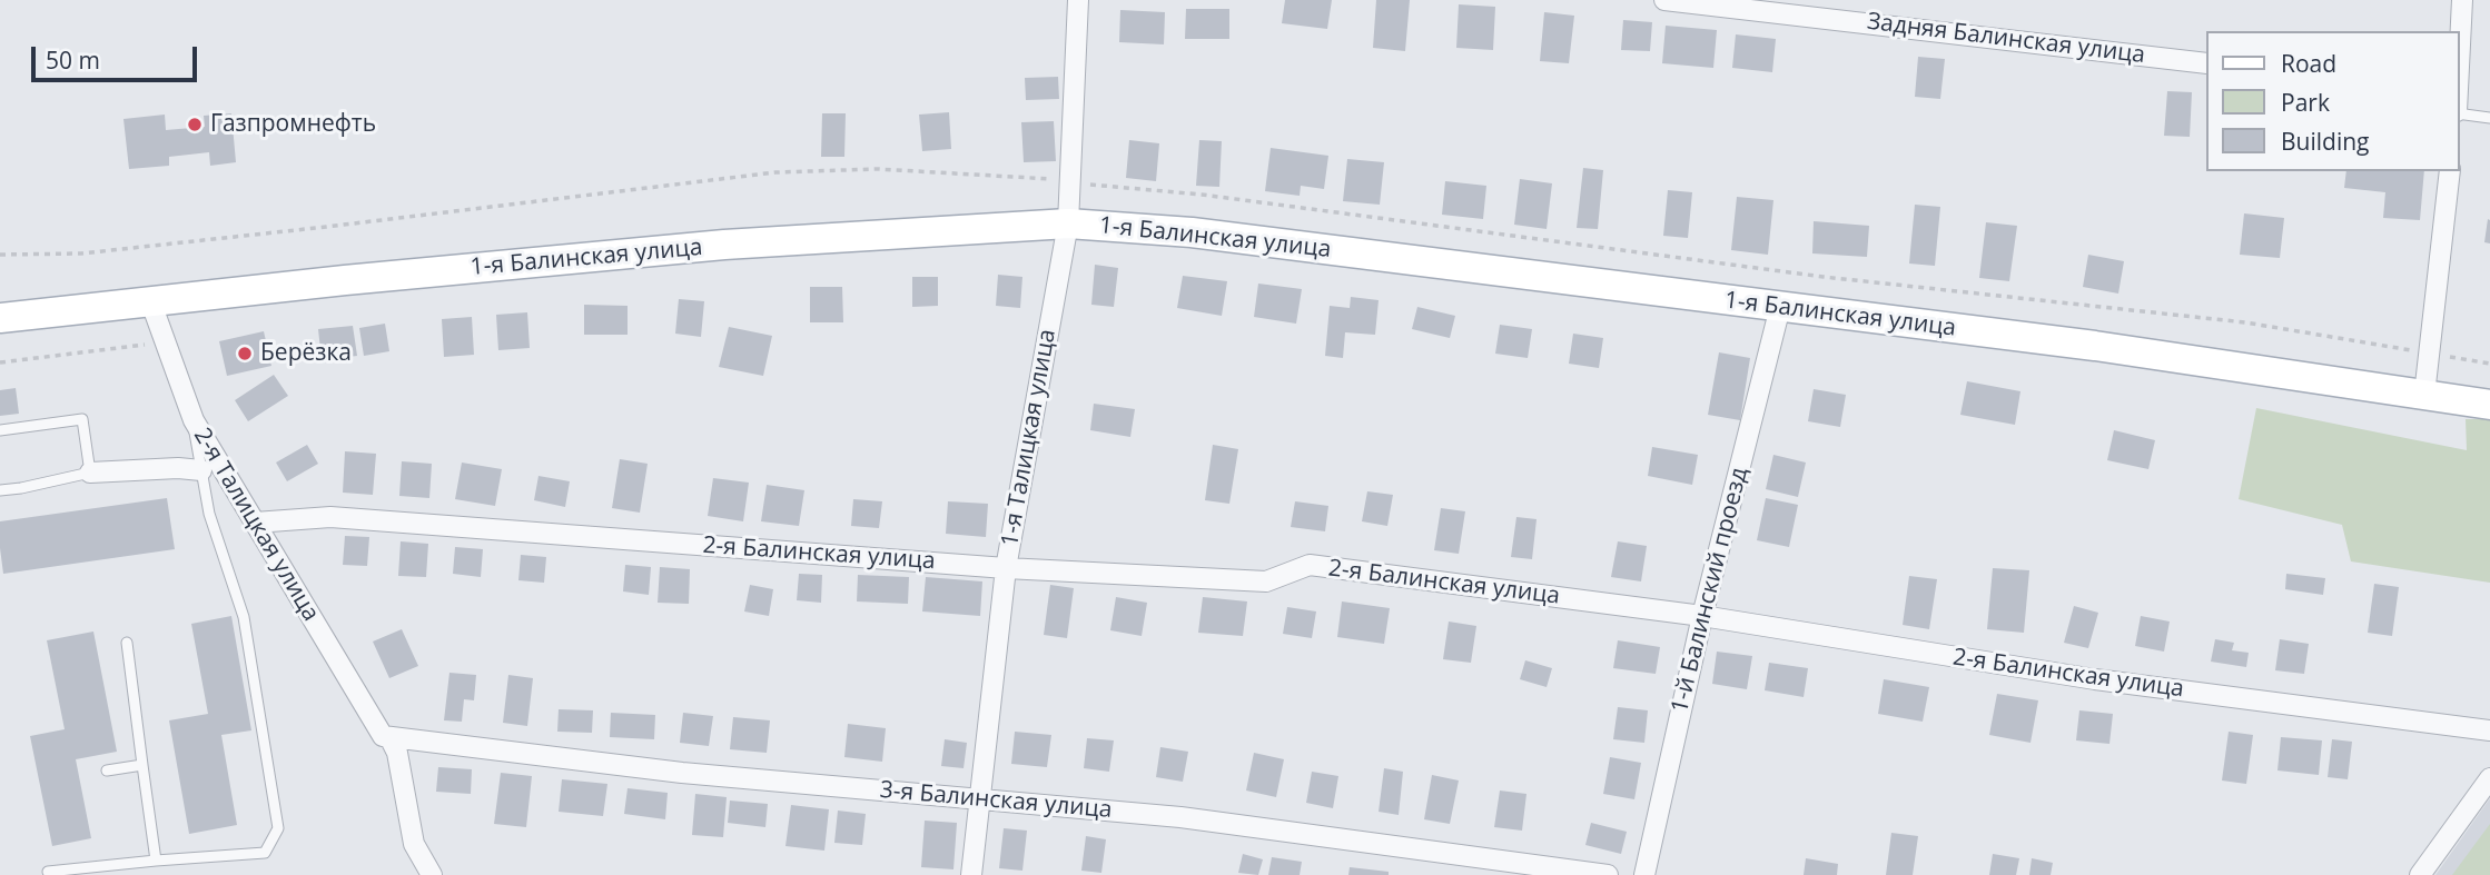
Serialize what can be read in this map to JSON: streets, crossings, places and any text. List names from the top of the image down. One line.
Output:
{"streets":{"main road":["1-я Балинская улица"],"street":["Задняя Балинская улица","1-я Талицкая улица","2-я Талицкая улица","2-я Балинская улица","1-й Балинский проезд","3-я Балинская улица"]},"crossings":[["1-я Балинская улица","1-я Талицкая улица"],["1-я Балинская улица","2-я Талицкая улица"],["1-я Балинская улица","1-й Балинский проезд"],["1-я Талицкая улица","2-я Балинская улица"],["1-я Талицкая улица","3-я Балинская улица"],["2-я Талицкая улица","2-я Балинская улица"],["2-я Талицкая улица","3-я Балинская улица"],["2-я Балинская улица","1-й Балинский проезд"]],"places":["Газпромнефть","Берёзка"],"legend":["Road","Park","Building"],"scale_bar":"50 m"}
